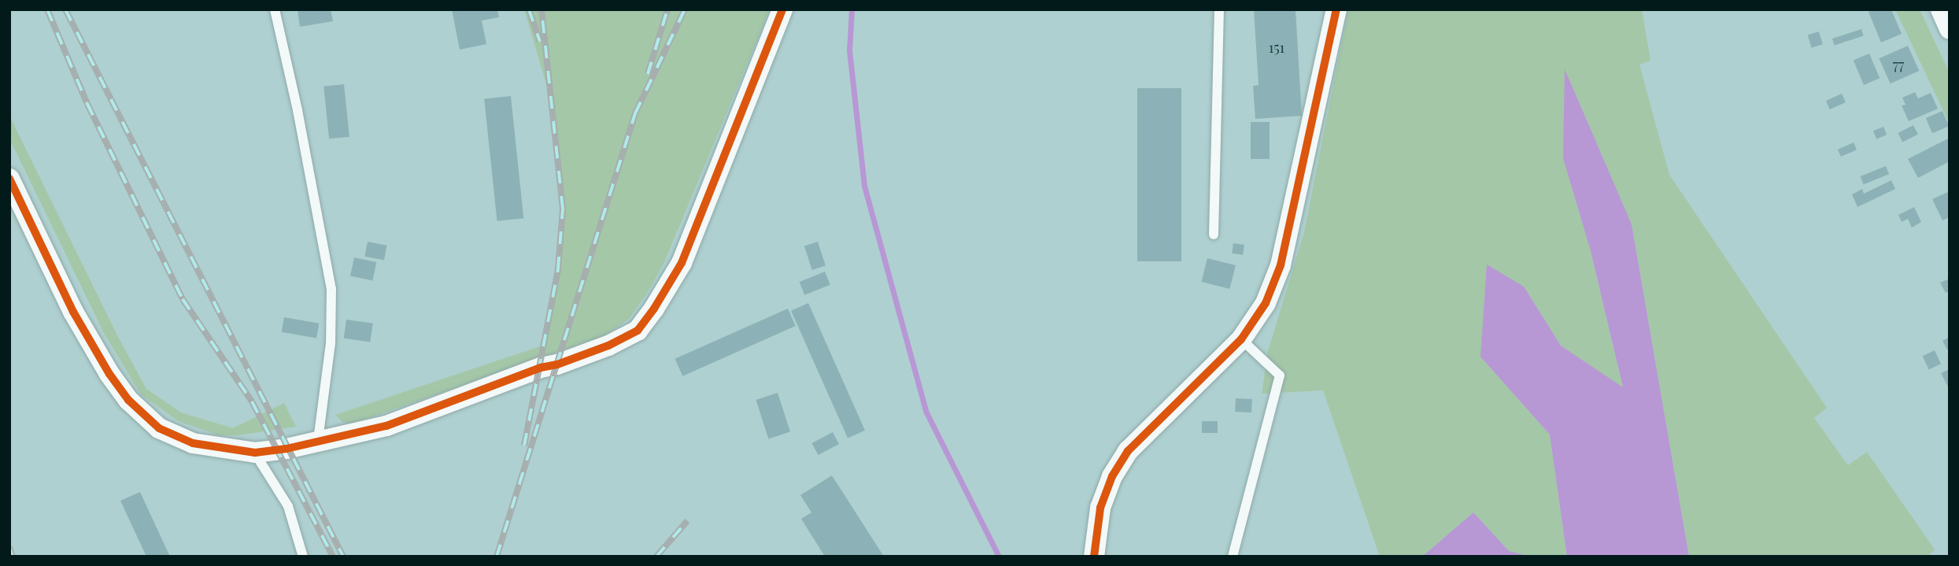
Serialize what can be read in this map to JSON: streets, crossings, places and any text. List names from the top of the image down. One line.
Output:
{"house_numbers":["151","77"]}
